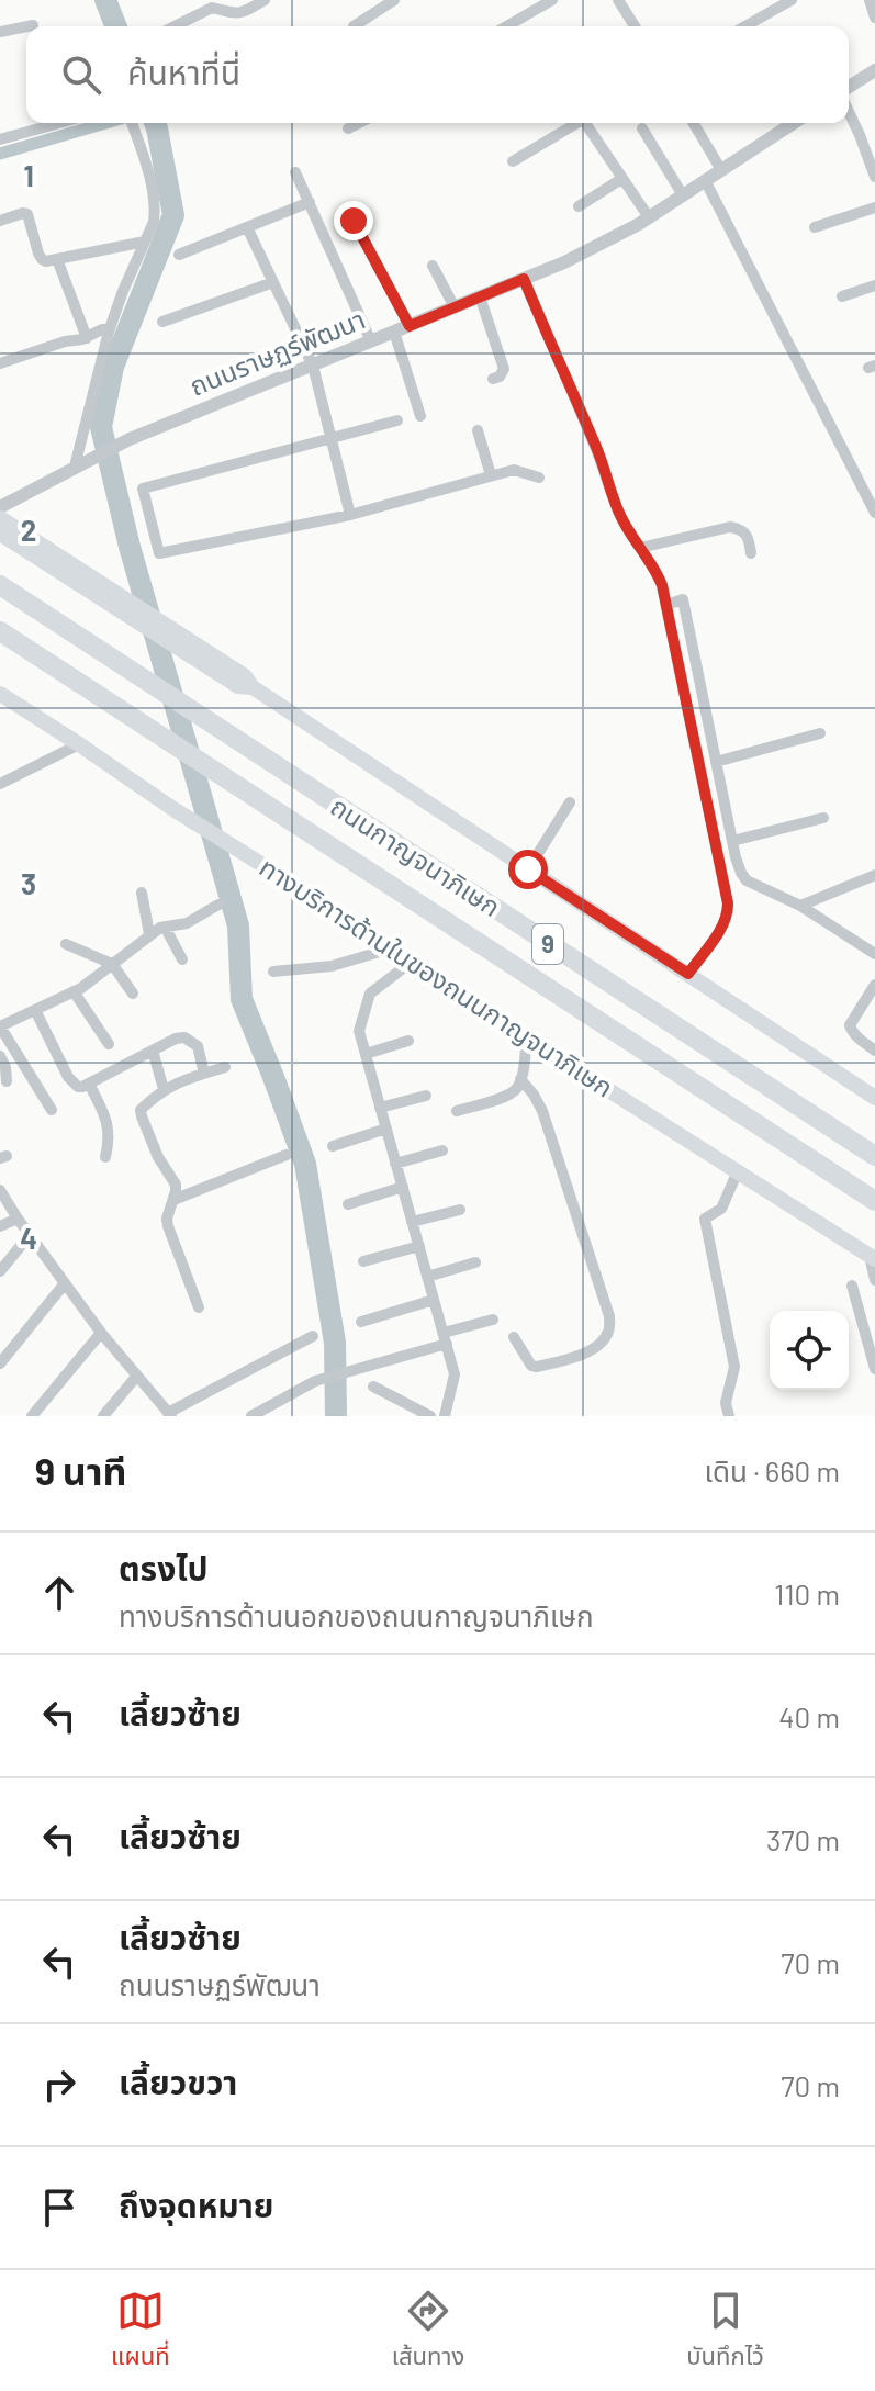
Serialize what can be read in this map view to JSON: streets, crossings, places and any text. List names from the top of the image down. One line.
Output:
{"streets":{"highway":["ถนนกาญจนาภิเษก","9"],"main road":["ทางบริการด้านในของถนนกาญจนาภิเษก"],"street":["ถนนราษฏร์พัฒนา"]},"page":{"search":"ค้นหาที่นี่","heading":["9 นาที","เดิน · 660 m"],"list":[["ตรงไป","ทางบริการด้านนอกของถนนกาญจนาภิเษก","110 m"],["เลี้ยวซ้าย","40 m"],["เลี้ยวซ้าย","370 m"],["เลี้ยวซ้าย","ถนนราษฏร์พัฒนา","70 m"],["เลี้ยวขวา","70 m"],"ถึงจุดหมาย"],"nav":["แผนที่","เส้นทาง","บันทึกไว้"]},"grid":{"rows":["1","2","3","4"]}}
